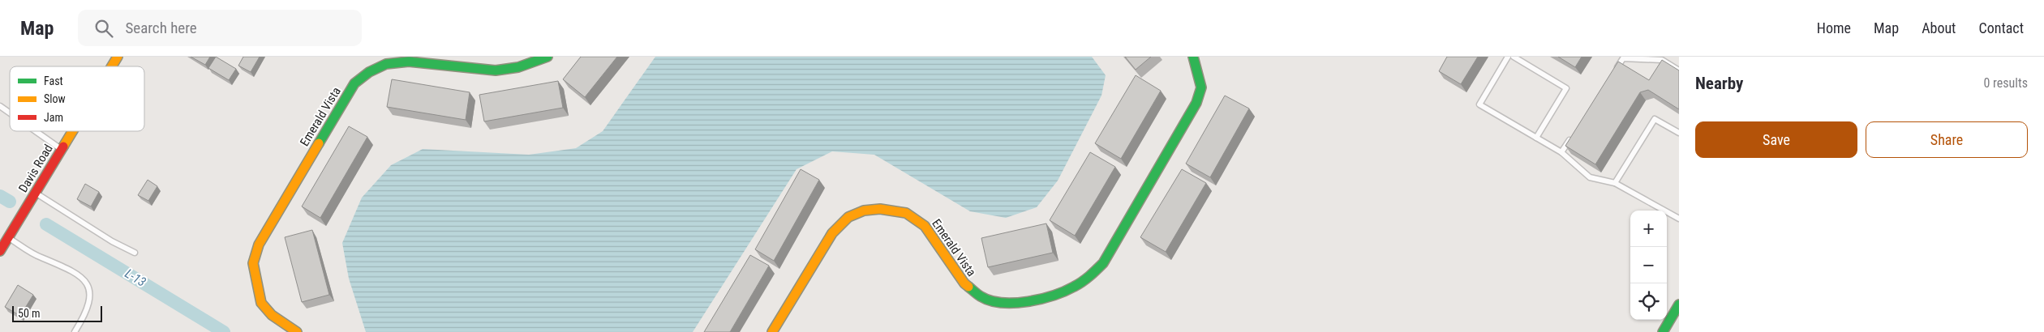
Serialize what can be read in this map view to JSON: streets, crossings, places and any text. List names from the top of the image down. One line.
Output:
{"streets":{"street":["Emerald Vista","Davis Road"]},"water":["L-13"],"legend":["Fast","Slow","Jam"],"scale_bar":"50 m","page":{"header":"Map","search":"Search here","nav":["Home","Map","About","Contact"],"heading":["Nearby","0 results"],"buttons":["Save","Share"],"map_buttons":["+","−"],"scale":"50 m"}}
